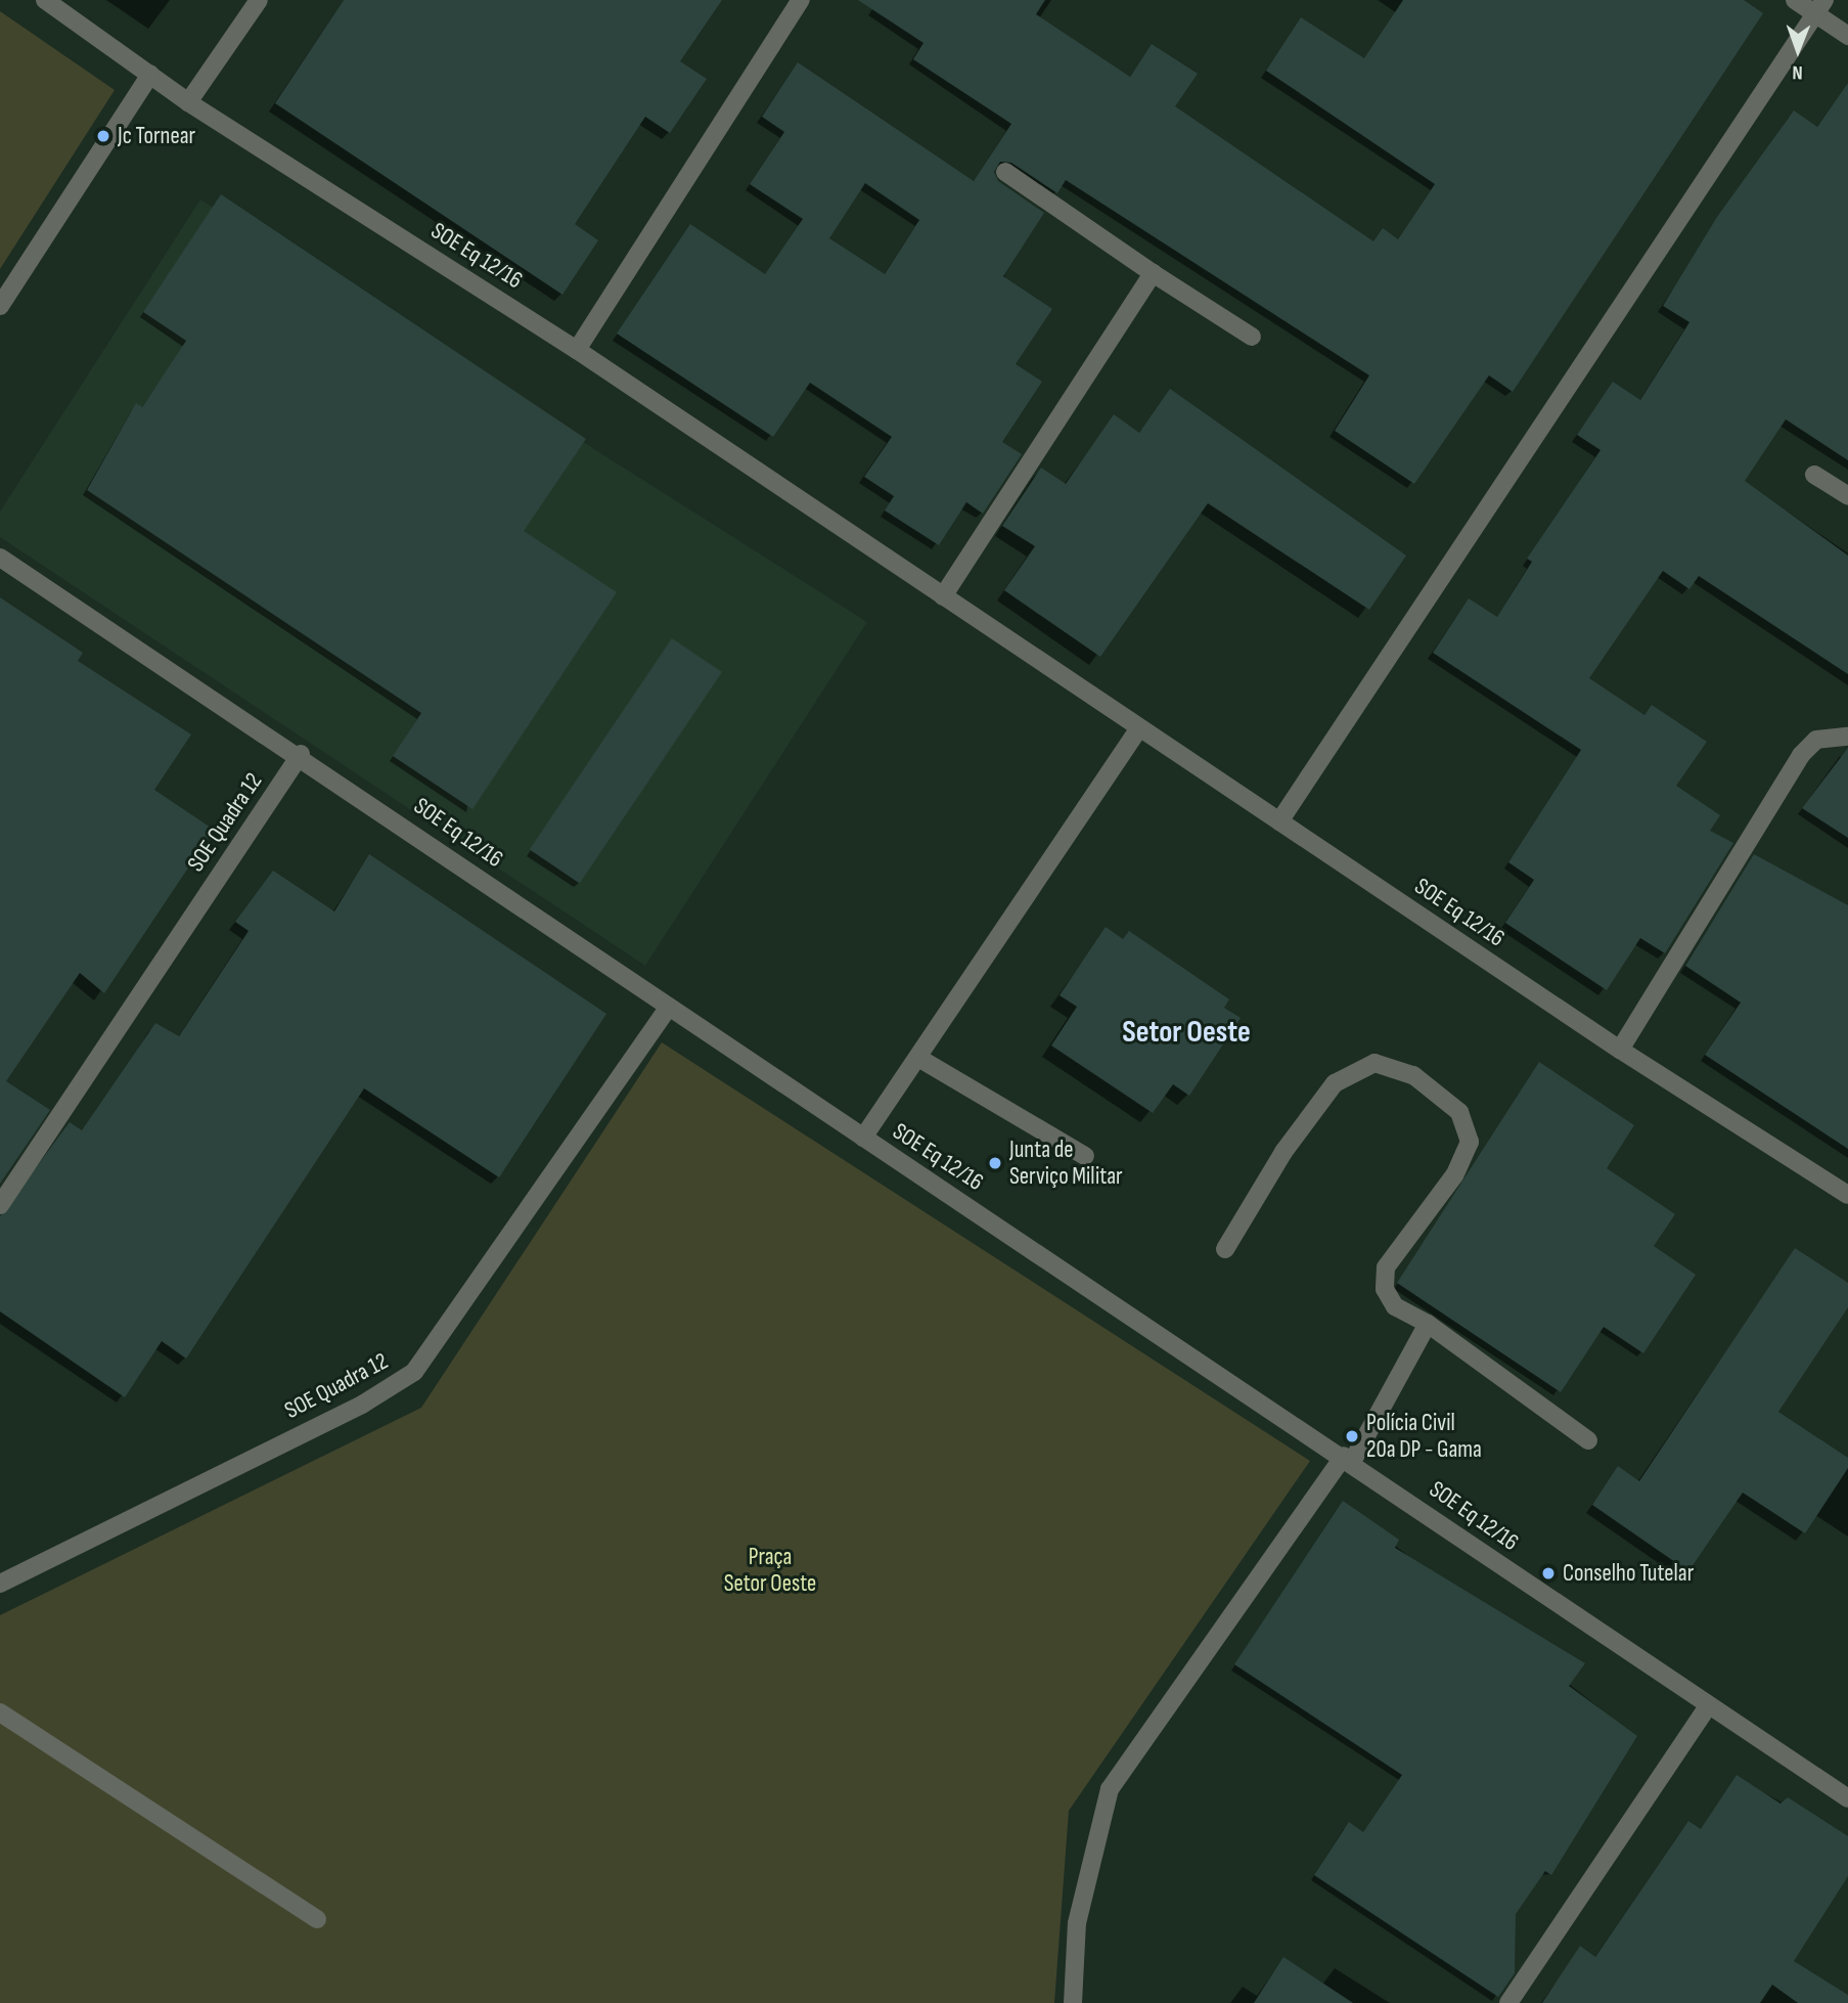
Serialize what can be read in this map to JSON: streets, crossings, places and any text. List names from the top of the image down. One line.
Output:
{"streets":{"street":["SOE Eq 12/16","SOE Quadra 12"]},"crossings":[["SOE Eq 12/16","SOE Quadra 12"]],"districts":["Setor Oeste"],"parks":["Praça Setor Oeste"],"places":["Jc Tornear","Junta de Serviço Militar","Polícia Civil 20a DP - Gama","Conselho Tutelar"],"north":"bottom"}
